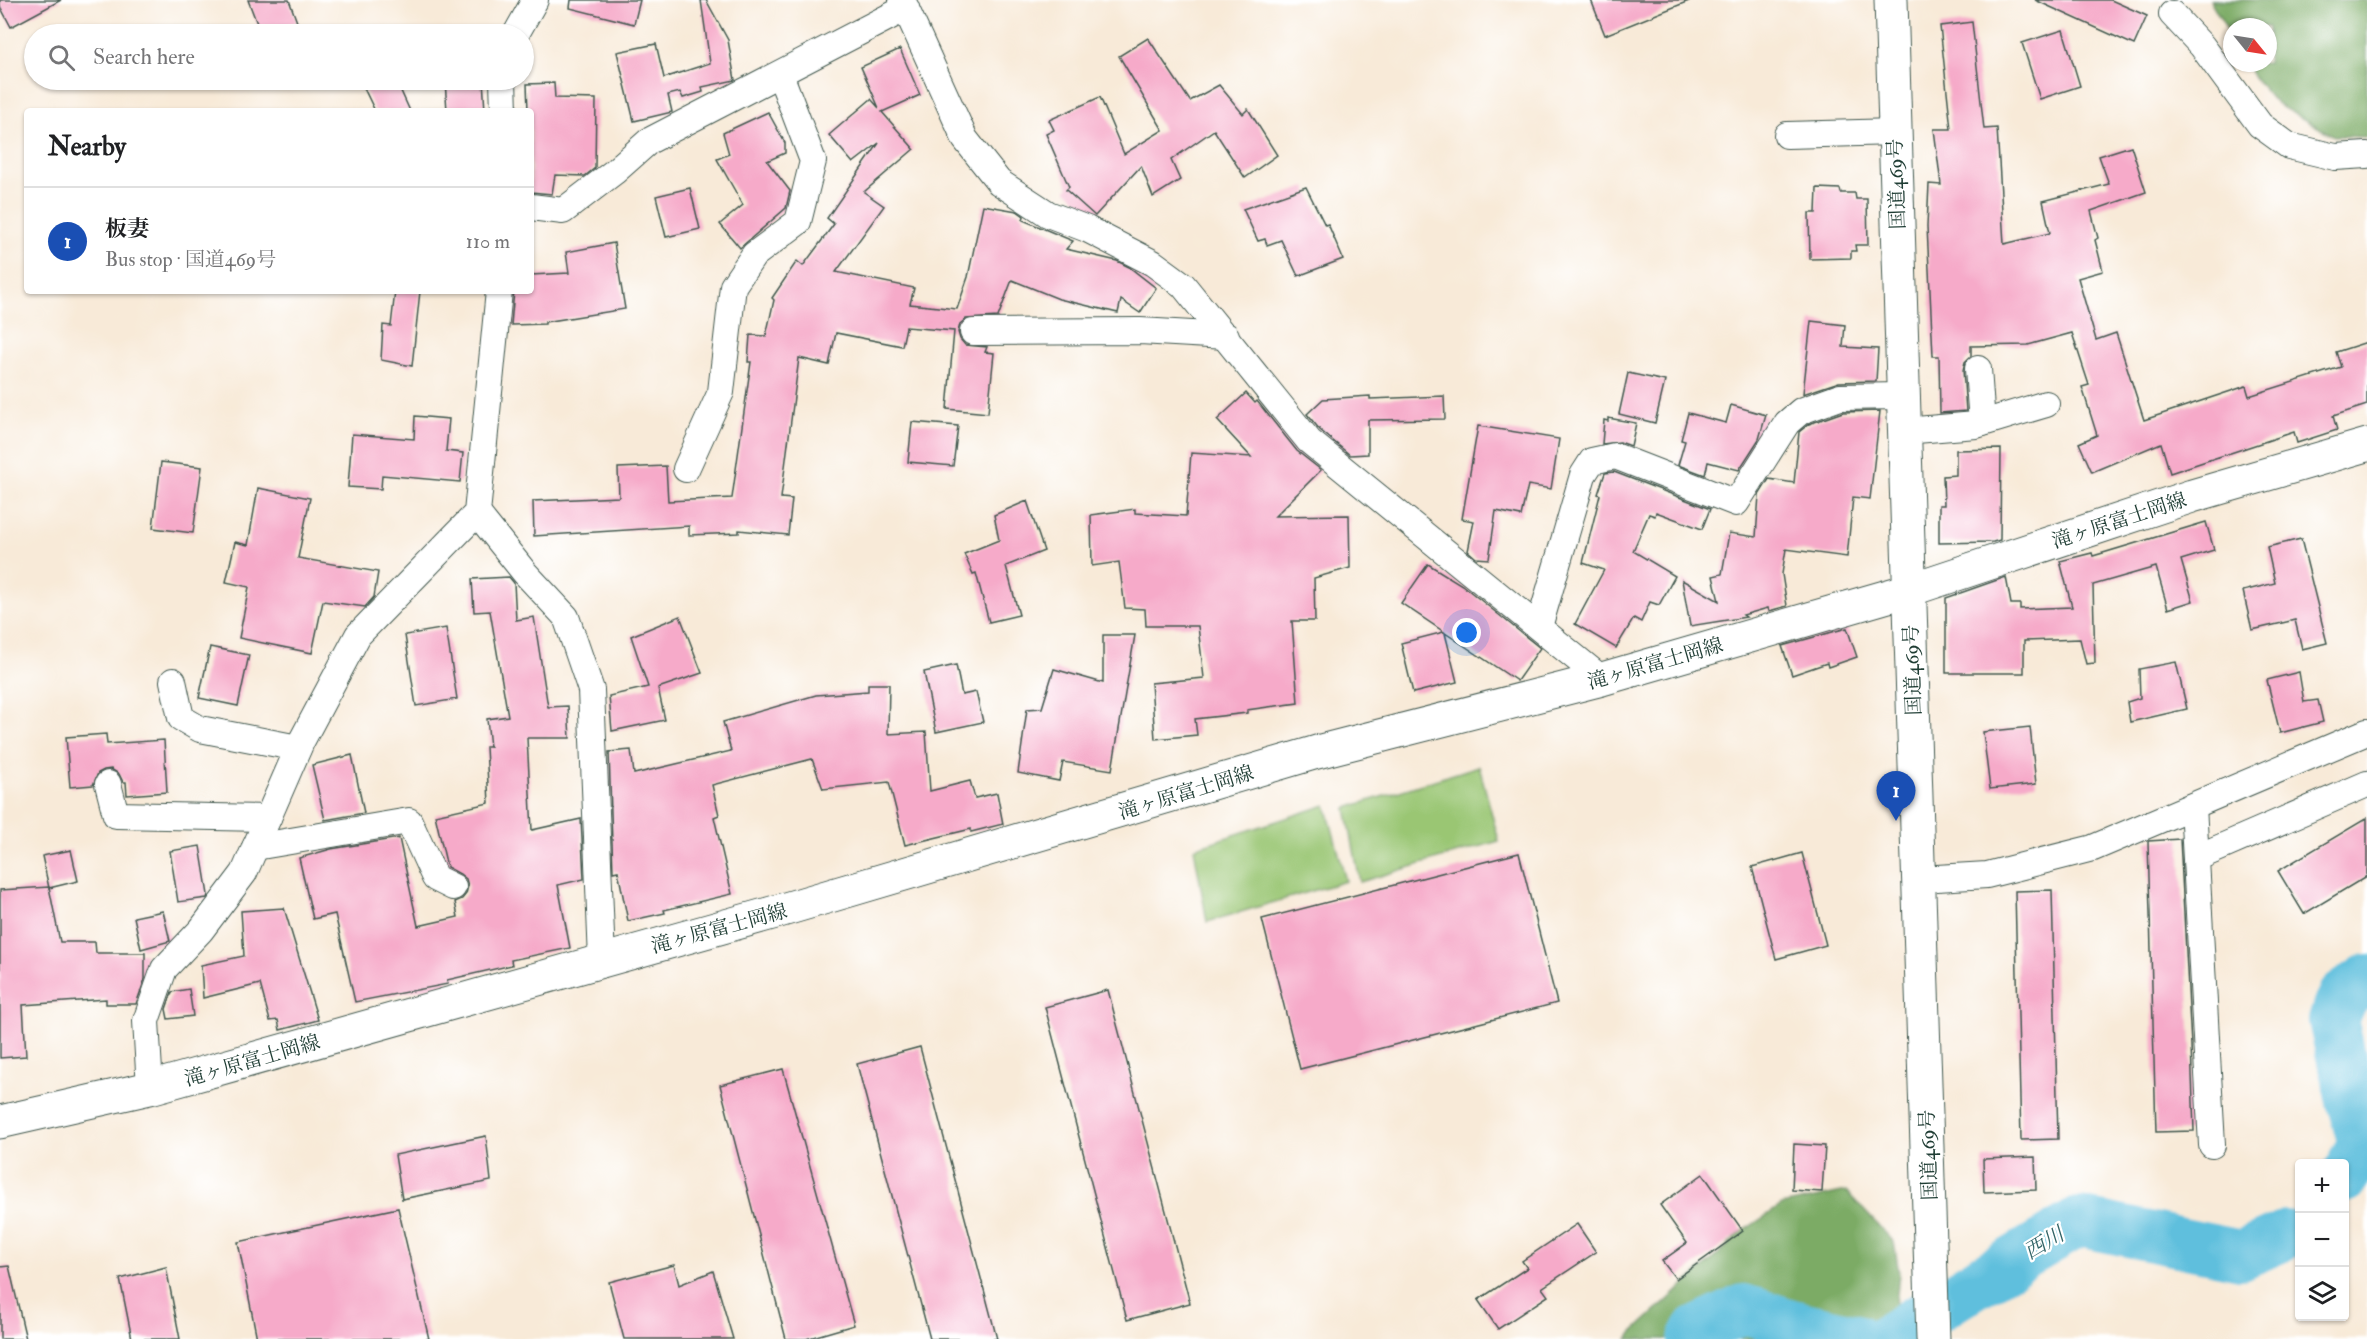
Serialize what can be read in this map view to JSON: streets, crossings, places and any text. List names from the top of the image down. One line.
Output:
{"streets":{"main road":["国道469号","滝ヶ原富士岡線"]},"crossings":[["国道469号","滝ヶ原富士岡線"]],"water":["西川"],"north":"bottom right","page":{"search":"Search here","heading":"Nearby","list":[{"mark":"1","name":"板妻","note":"Bus stop · 国道469号","value":"110 m"}],"pins":"1","map_buttons":["+","−"]}}
